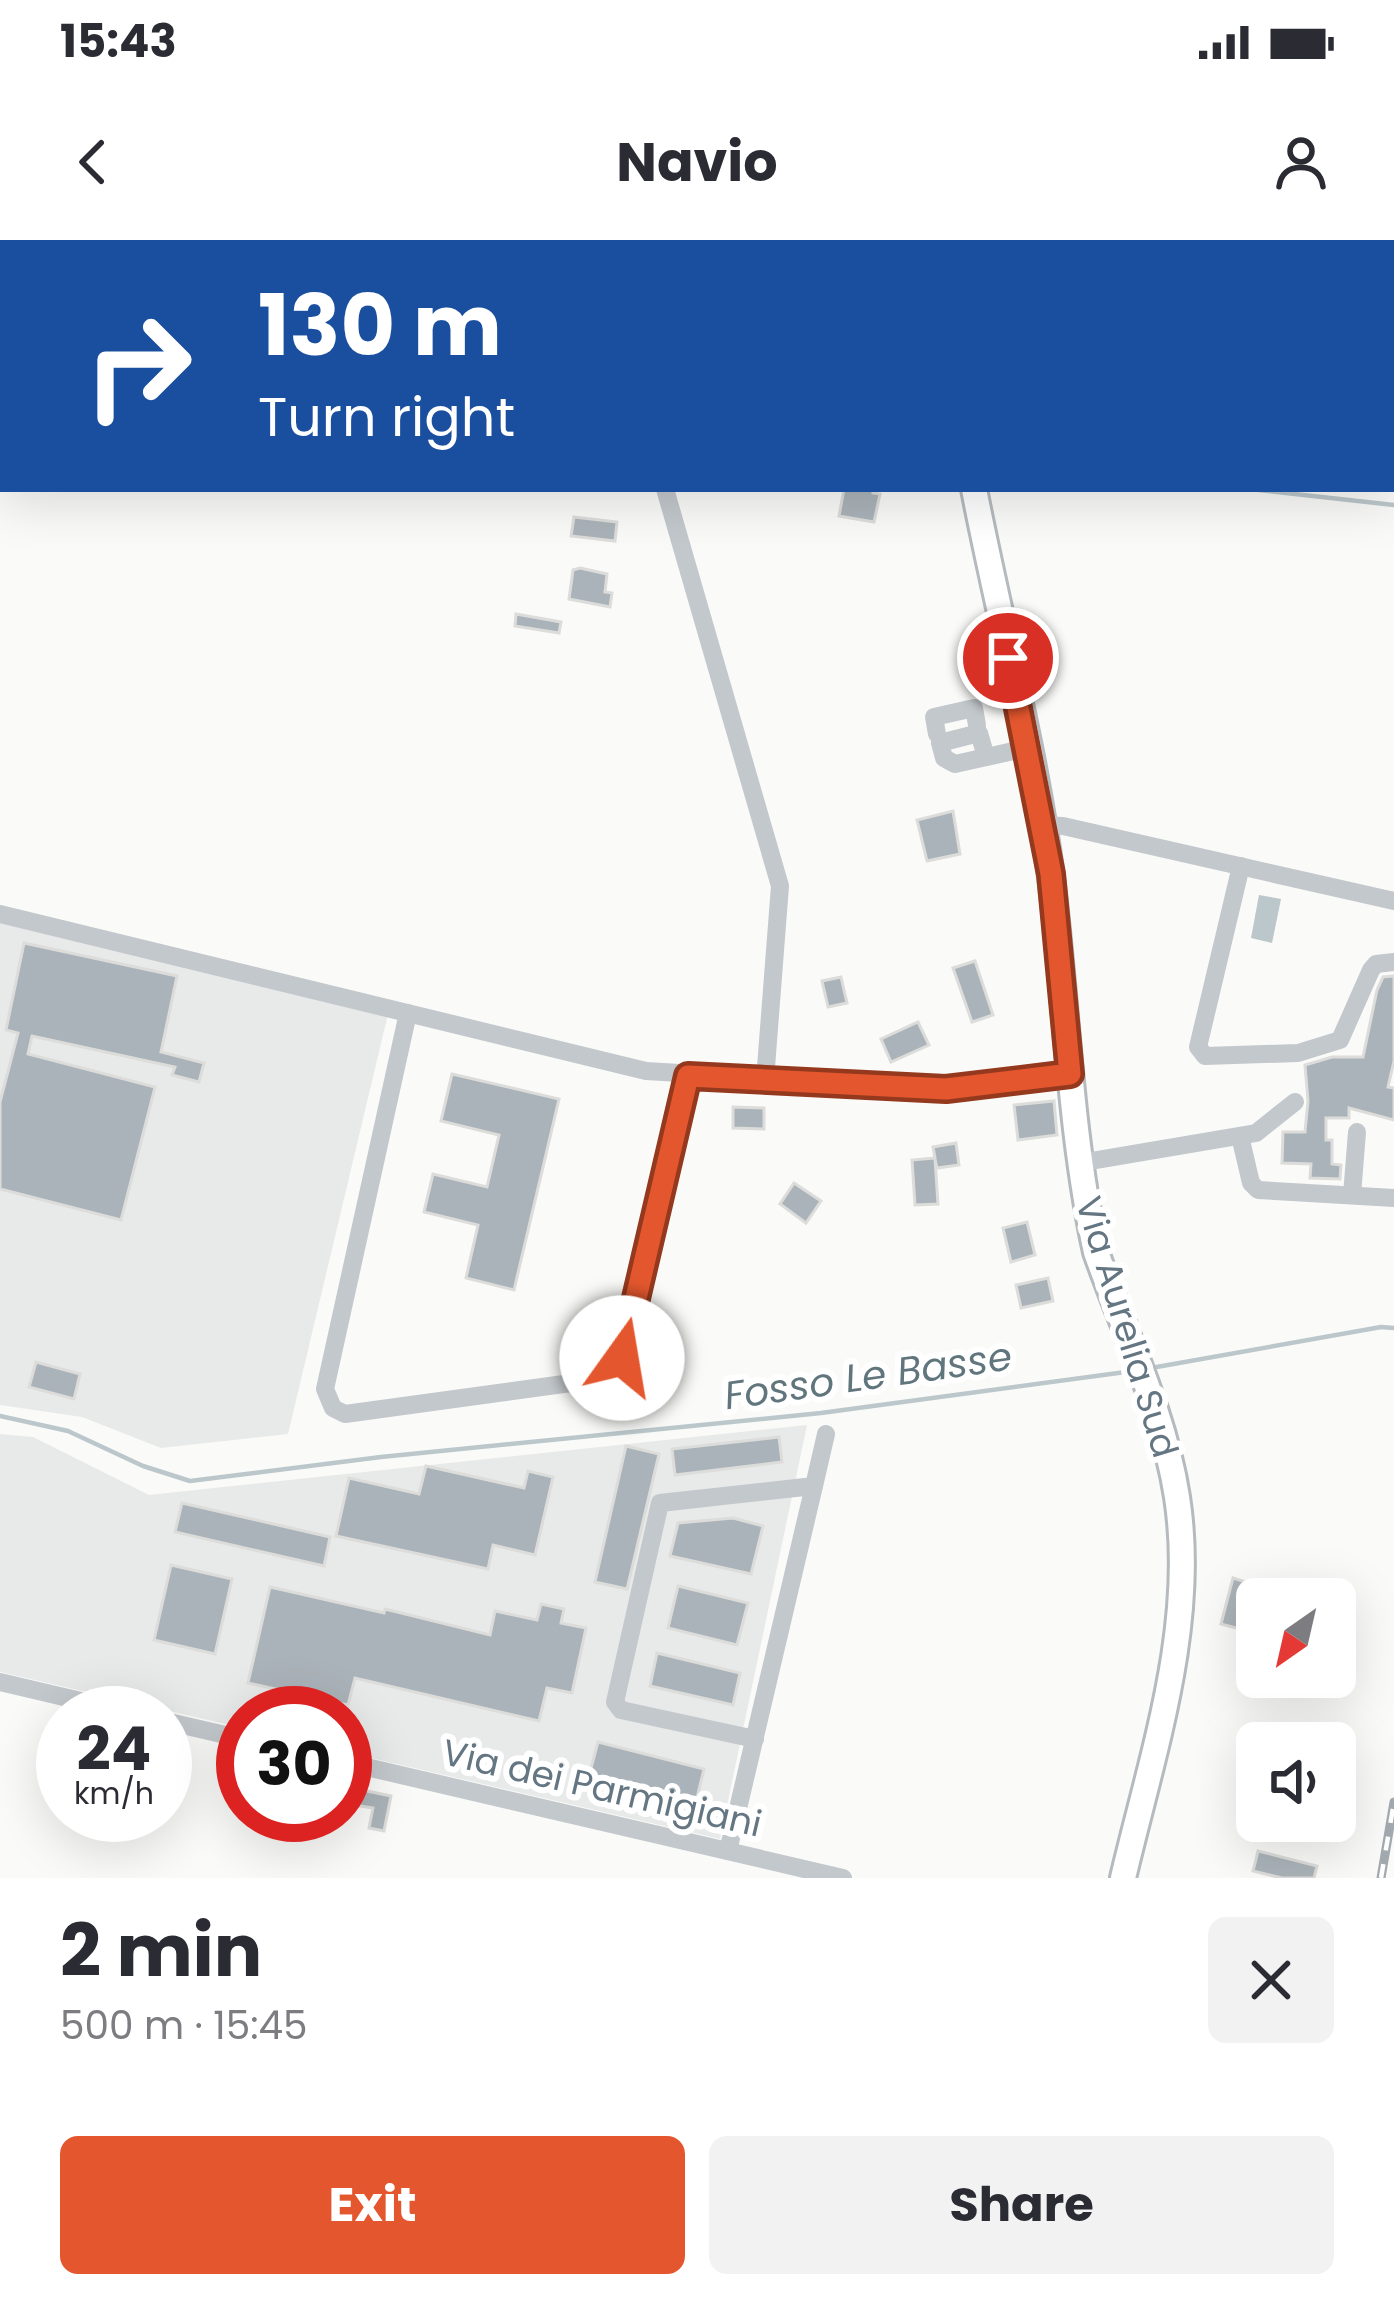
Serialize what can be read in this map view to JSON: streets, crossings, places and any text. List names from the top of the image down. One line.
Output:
{"streets":{"main road":["Via Aurelia Sud"],"street":["Via dei Parmigiani"]},"water":["Fosso Le Basse"],"north":"bottom left","page":{"status":"15:43","header":"Navio","turn":["130 m","Turn right"],"speed":"24 km/h","limit":"30","heading":["2 min","500 m · 15:45"],"buttons":["Exit","Share"]}}
